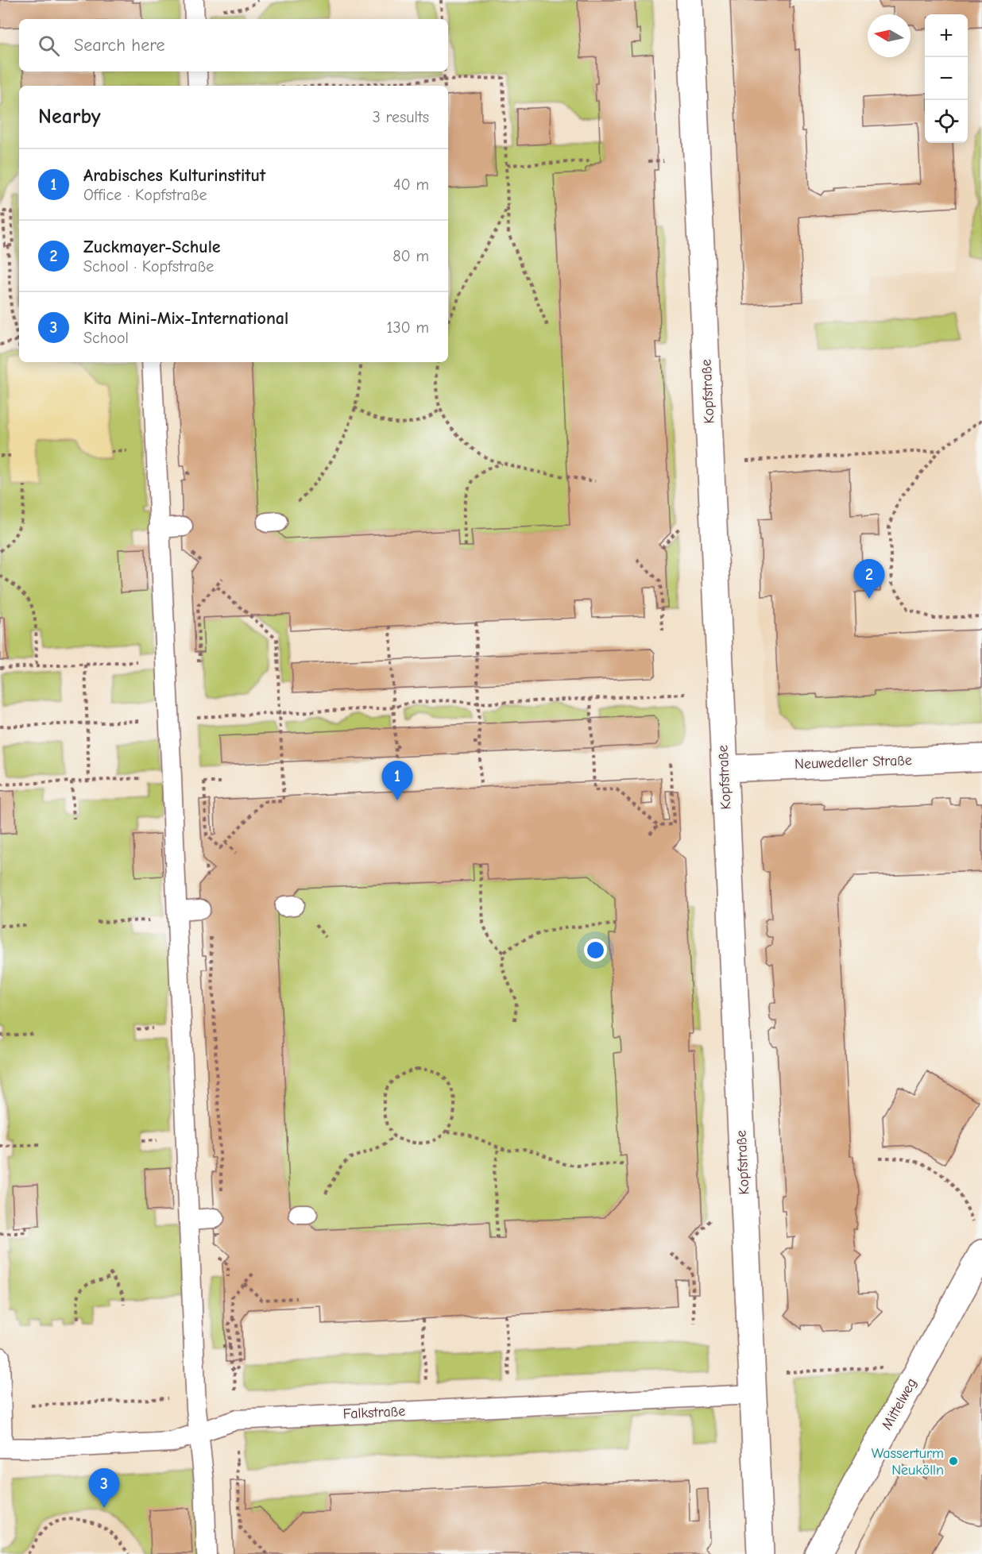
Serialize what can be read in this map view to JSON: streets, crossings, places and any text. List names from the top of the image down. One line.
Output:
{"streets":{"street":["Kopfstraße","Neuwedeller Straße","Mittelweg"],"lane":["Falkstraße"]},"crossings":[["Kopfstraße","Neuwedeller Straße"],["Kopfstraße","Falkstraße"]],"places":["Wasserturm Neukölln"],"north":"left","page":{"map_buttons":["+","−"],"search":"Search here","heading":["Nearby","3 results"],"list":[{"mark":"1","name":"Arabisches Kulturinstitut","note":"Office · Kopfstraße","value":"40 m"},{"mark":"2","name":"Zuckmayer-Schule","note":"School · Kopfstraße","value":"80 m"},{"mark":"3","name":"Kita Mini-Mix-International","note":"School","value":"130 m"}],"pins":["2","1","3"]}}
